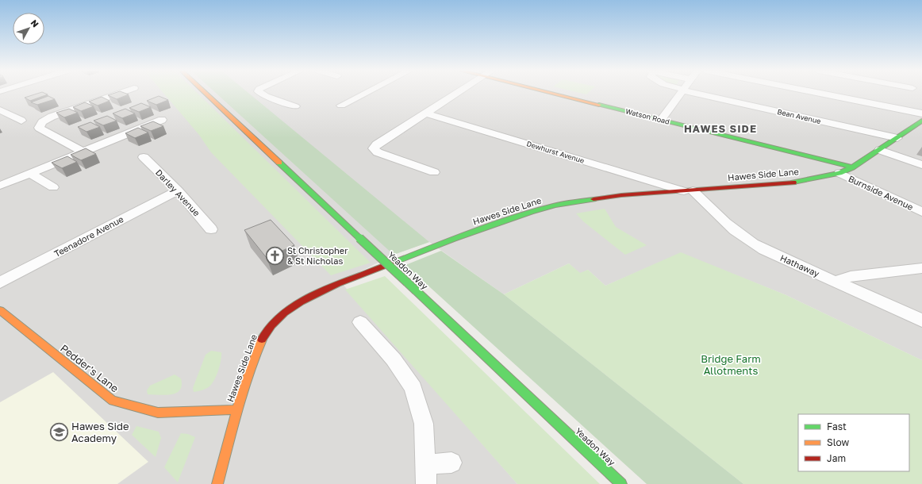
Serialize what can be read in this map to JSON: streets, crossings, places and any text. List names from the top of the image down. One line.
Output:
{"streets":{"street":["Watson Road","Bean Avenue","Dewhurst Avenue","Hawes Side Lane","Darley Avenue","Burnside Avenue","Teenadore Avenue","Hathaway","Yeadon Way","Pedder's Lane"]},"crossings":[["Watson Road","Hawes Side Lane"],["Bean Avenue","Hawes Side Lane"],["Dewhurst Avenue","Hawes Side Lane"],["Dewhurst Avenue","Hathaway"],["Hawes Side Lane","Burnside Avenue"],["Hawes Side Lane","Hathaway"],["Hawes Side Lane","Pedder's Lane"],["Darley Avenue","Teenadore Avenue"]],"districts":["HAWES SIDE"],"parks":["Bridge Farm Allotments"],"places":{"church":["St Christopher & St Nicholas"],"school or university":["Hawes Side Academy"]},"legend":["Fast","Slow","Jam"],"north":"top right"}
